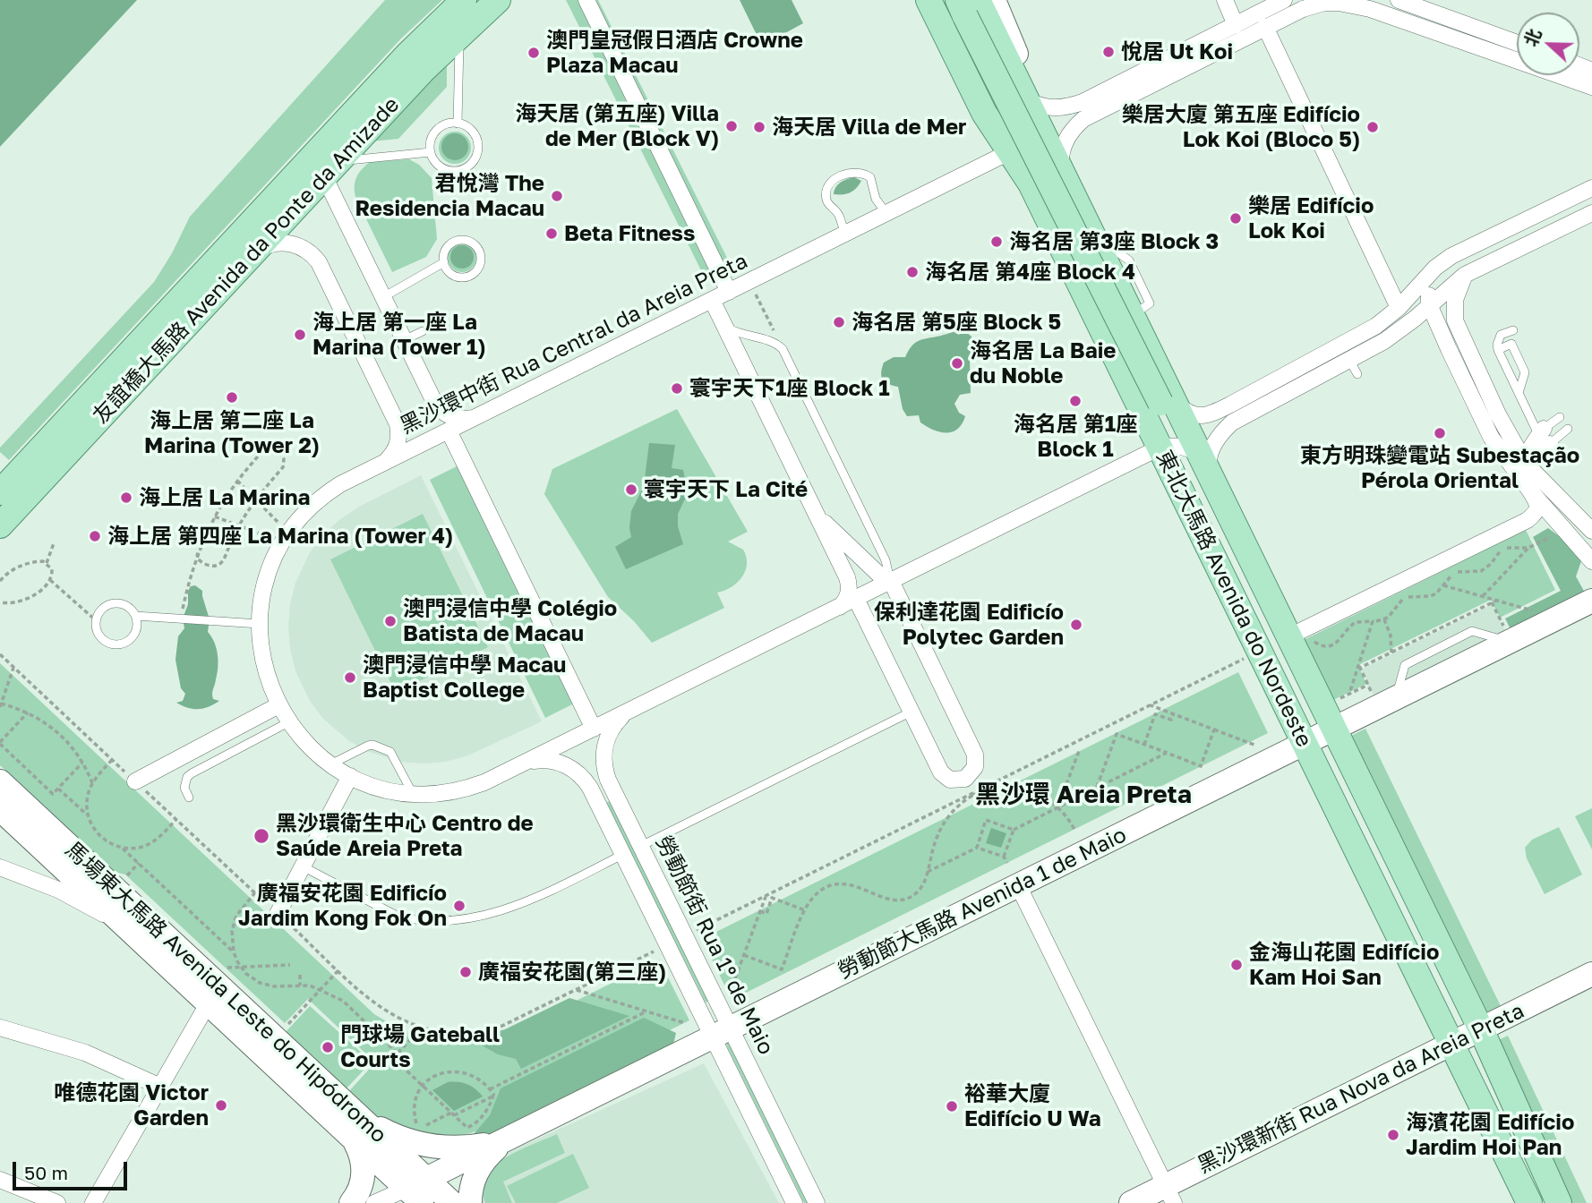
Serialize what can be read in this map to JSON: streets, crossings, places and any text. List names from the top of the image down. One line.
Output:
{"streets":{"main road":["友誼橋大馬路 Avenida da Ponte da Amizade","東北大馬路 Avenida do Nordeste","勞動節大馬路 Avenida 1 de Maio","馬場東大馬路 Avenida Leste do Hipódromo","黑沙環新街 Rua Nova da Areia Preta"],"street":["黑沙環中街 Rua Central da Areia Preta","勞動節街 Rua 1º de Maio"]},"crossings":[["黑沙環中街 Rua Central da Areia Preta","東北大馬路 Avenida do Nordeste"],["黑沙環中街 Rua Central da Areia Preta","勞動節街 Rua 1º de Maio"],["東北大馬路 Avenida do Nordeste","勞動節大馬路 Avenida 1 de Maio"],["東北大馬路 Avenida do Nordeste","黑沙環新街 Rua Nova da Areia Preta"],["勞動節大馬路 Avenida 1 de Maio","勞動節街 Rua 1º de Maio"],["勞動節大馬路 Avenida 1 de Maio","馬場東大馬路 Avenida Leste do Hipódromo"]],"districts":["黑沙環 Areia Preta"],"places":["悅居 Ut Koi","澳門皇冠假日酒店 Crowne Plaza Macau","海天居 (第五座) Villa de Mer (Block V)","海天居 Villa de Mer","樂居大廈 第五座 Edifício Lok Koi (Bloco 5)","君悅灣 The Residencia Macau","樂居 Edifício Lok Koi","Beta Fitness","海名居 第3座 Block 3","海名居 第4座 Block 4","海名居 第5座 Block 5","海上居 第一座 La Marina (Tower 1)","海名居 La Baie du Noble","寰宇天下1座 Block 1","海上居 第二座 La Marina (Tower 2)","海名居 第1座 Block 1","東方明珠變電站 Subestação Pérola Oriental","寰宇天下 La Cité","海上居 La Marina","海上居 第四座 La Marina (Tower 4)","澳門浸信中學 Colégio Batista de Macau","保利達花園 Edificío Polytec Garden","澳門浸信中學 Macau Baptist College","黑沙環衛生中心 Centro de Saúde Areia Preta","廣福安花園 Edificío Jardim Kong Fok On","金海山花園 Edifício Kam Hoi San","廣福安花園(第三座)","門球場 Gateball Courts","唯德花園 Victor Garden","裕華大廈 Edifício U Wa","海濱花園 Edifício Jardim Hoi Pan"],"scale_bar":"50 m","north":"left"}
